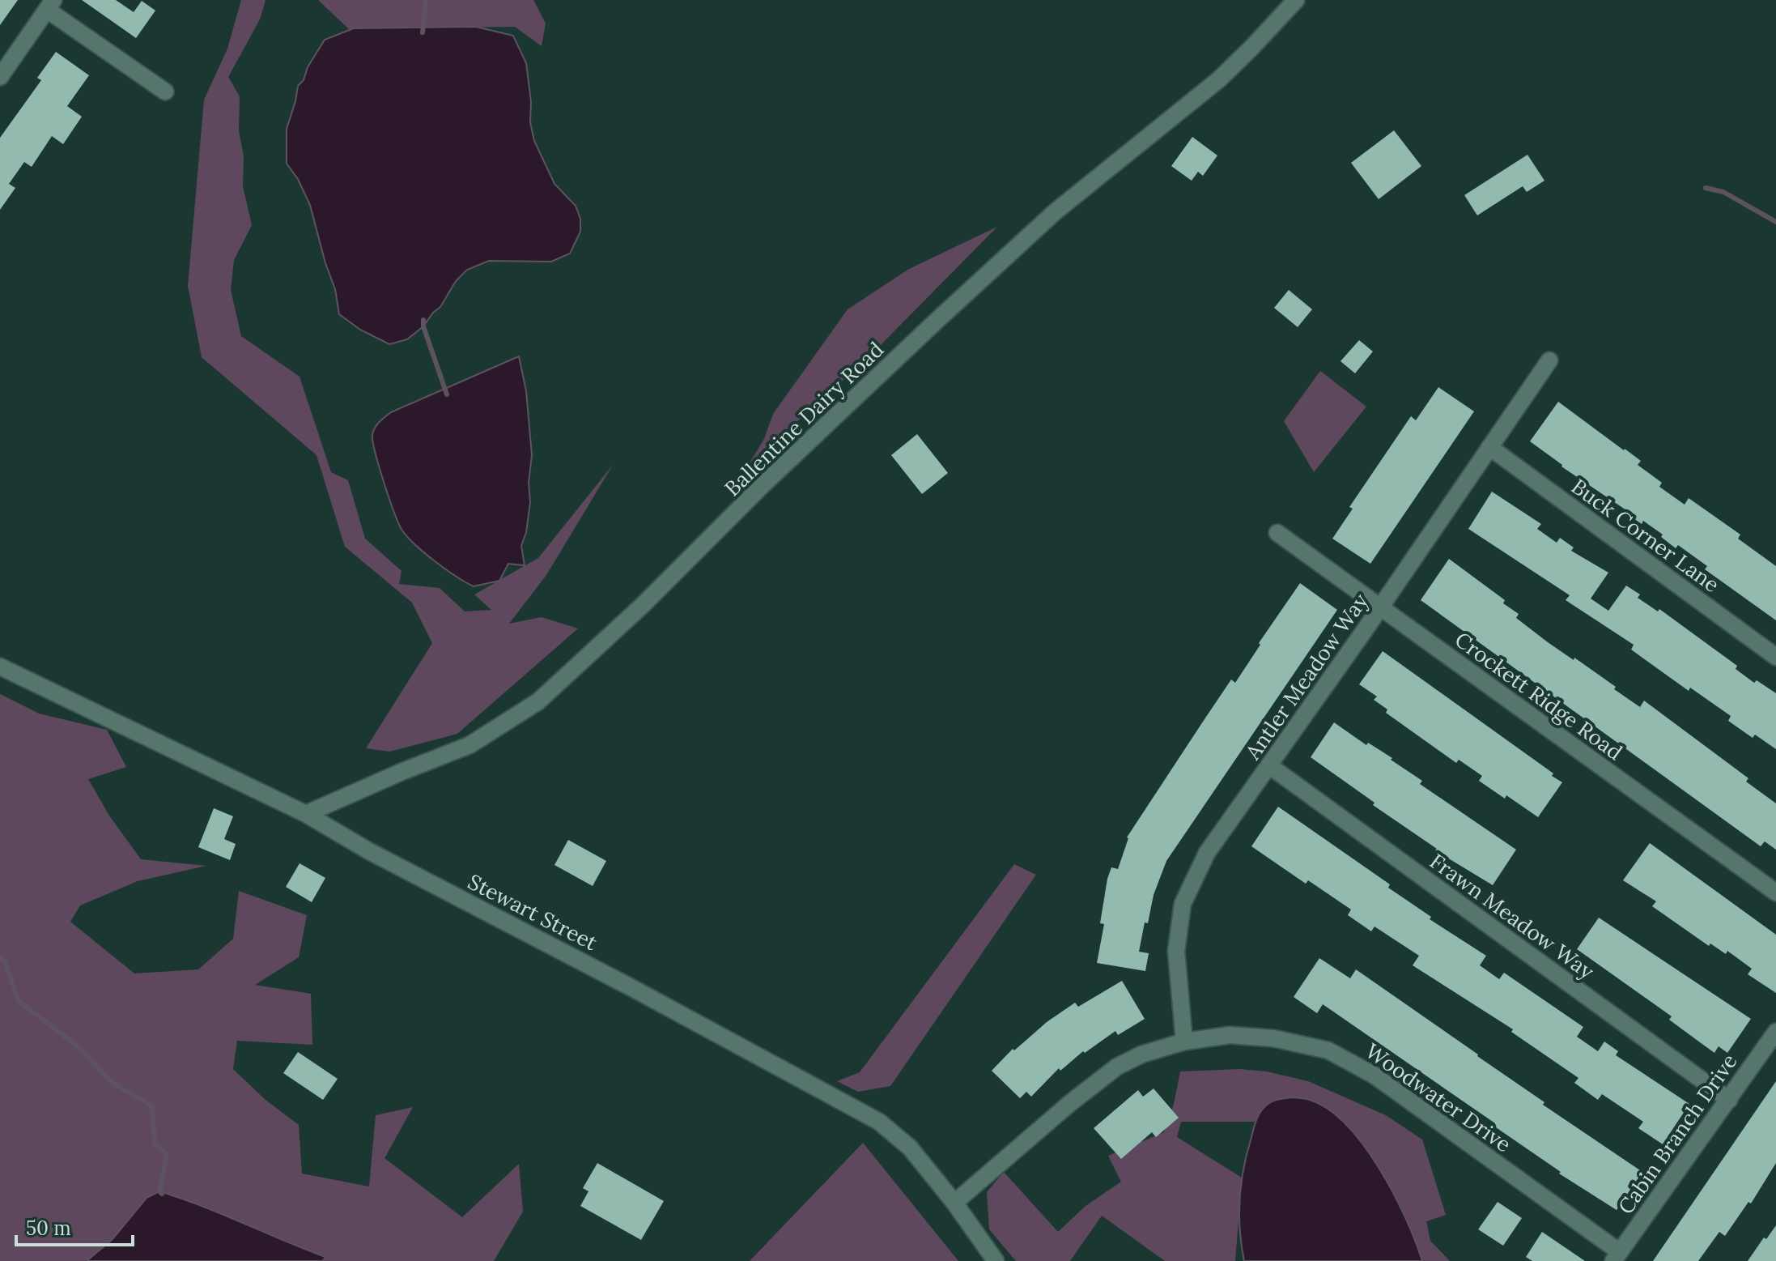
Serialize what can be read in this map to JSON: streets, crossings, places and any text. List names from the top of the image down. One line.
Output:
{"streets":{"street":["Ballentine Dairy Road","Buck Corner Lane","Antler Meadow Way","Crockett Ridge Road","Stewart Street","Frawn Meadow Way","Woodwater Drive","Cabin Branch Drive"]},"crossings":[["Ballentine Dairy Road","Stewart Street"],["Buck Corner Lane","Antler Meadow Way"],["Antler Meadow Way","Crockett Ridge Road"],["Antler Meadow Way","Frawn Meadow Way"],["Antler Meadow Way","Woodwater Drive"],["Stewart Street","Woodwater Drive"],["Frawn Meadow Way","Cabin Branch Drive"],["Woodwater Drive","Cabin Branch Drive"]],"scale_bar":"50 m"}
